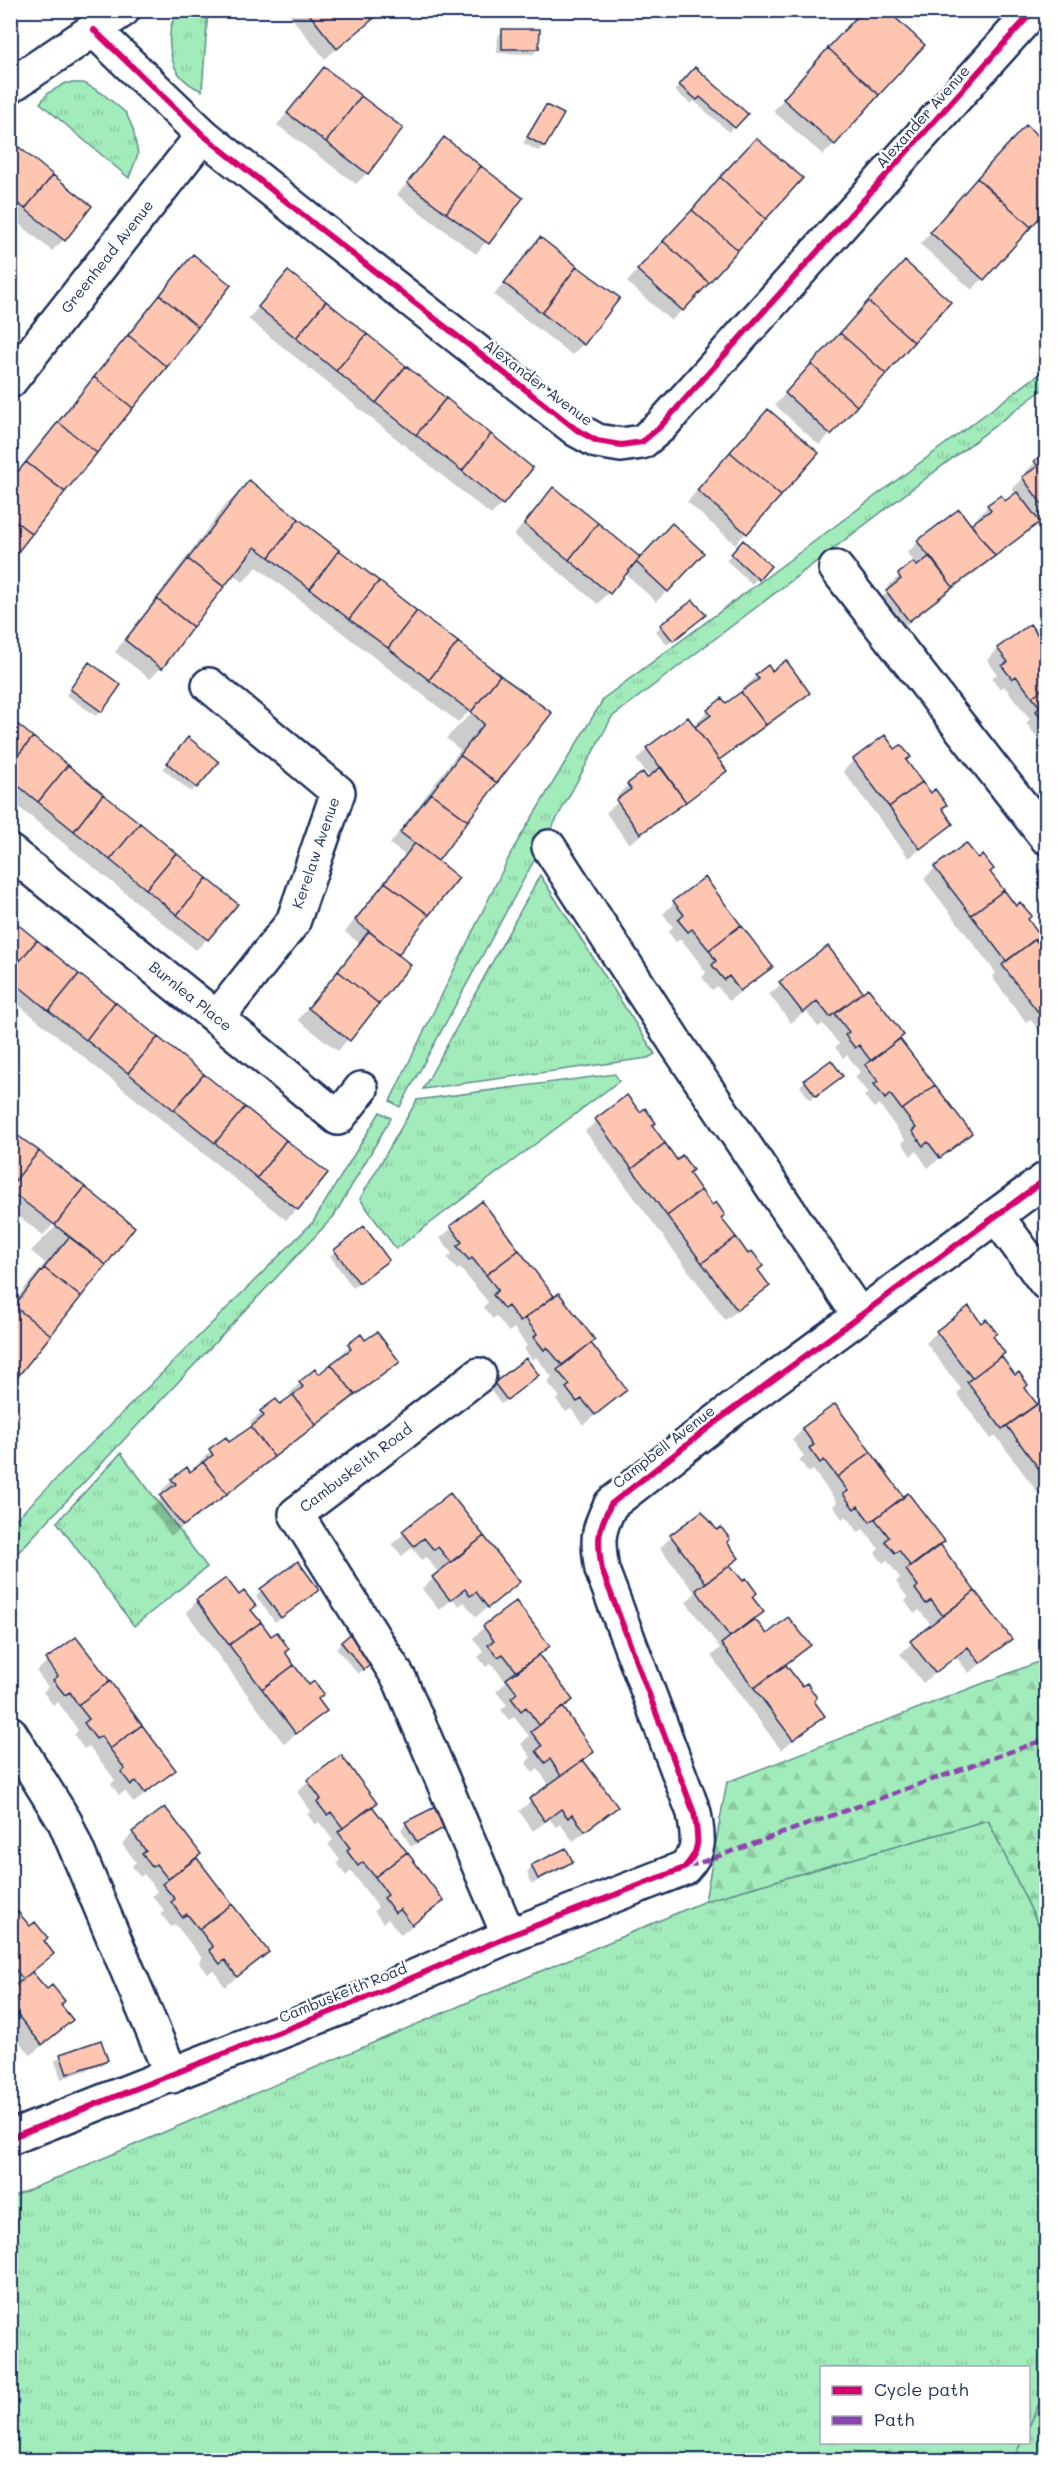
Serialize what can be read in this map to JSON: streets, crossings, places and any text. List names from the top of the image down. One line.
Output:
{"streets":{"street":["Alexander Avenue","Greenhead Avenue","Kerelaw Avenue","Burnlea Place","Campbell Avenue","Cambuskeith Road"]},"crossings":[["Alexander Avenue","Greenhead Avenue"],["Kerelaw Avenue","Burnlea Place"],["Campbell Avenue","Cambuskeith Road"]],"legend":["Cycle path","Path"]}
